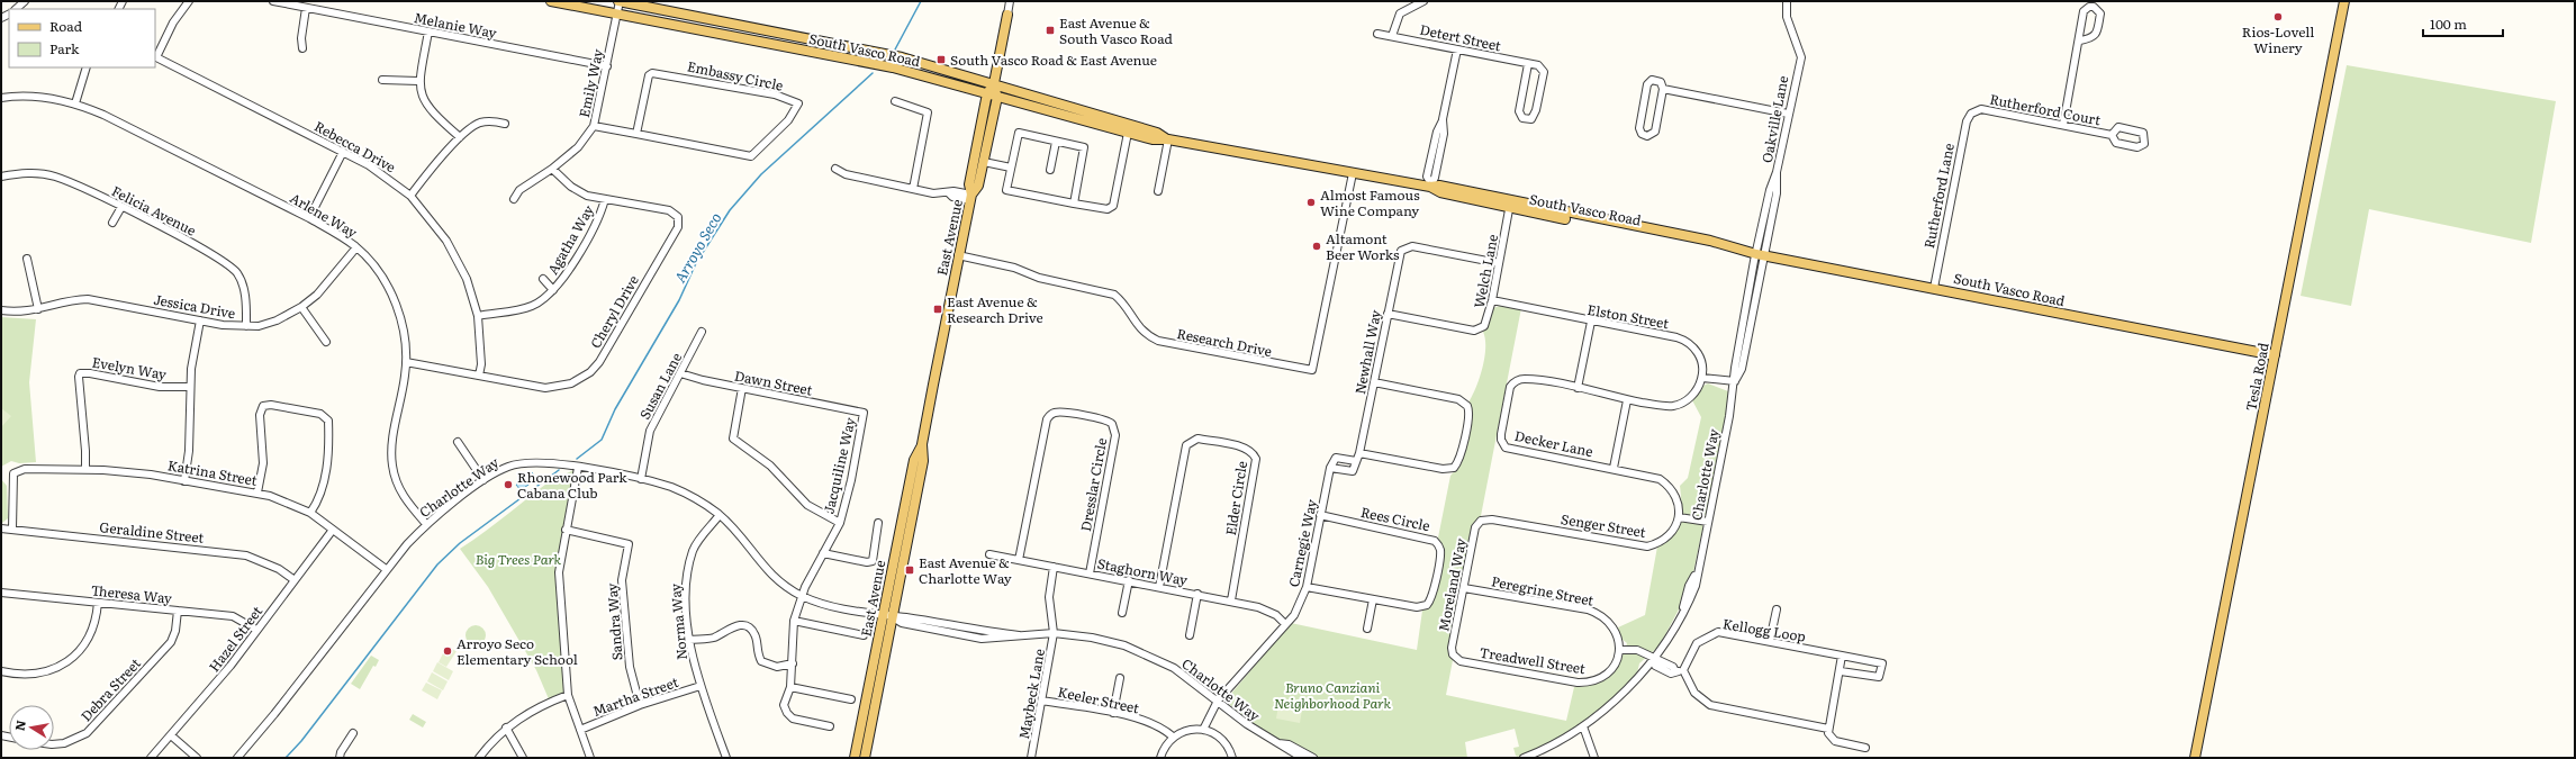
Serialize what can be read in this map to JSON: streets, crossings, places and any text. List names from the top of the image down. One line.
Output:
{"streets":{"main road":["South Vasco Road","East Avenue","Tesla Road"],"street":["Melanie Way","Detert Street","Embassy Circle","Emily Way","Rutherford Court","Oakville Lane","Rebecca Drive","Rutherford Lane","Felicia Avenue","Arlene Way","Agatha Way","Welch Lane","Jessica Drive","Cheryl Drive","Elston Street","Research Drive","Newhall Way","Evelyn Way","Dawn Street","Susan Lane","Decker Lane","Jacquiline Way","Katrina Street","Charlotte Way","Dresslar Circle","Elder Circle","Rees Circle","Senger Street","Geraldine Street","Carnegie Way","Staghorn Way","Moreland Way","Peregrine Street","Theresa Way","Sandra Way","Norma Way","Kellogg Loop","Hazel Street","Treadwell Street","Debra Street","Maybeck Lane","Martha Street","Keeler Street"]},"crossings":[["Melanie Way","Emily Way"],["South Vasco Road","Emily Way"],["South Vasco Road","Oakville Lane"],["South Vasco Road","Rutherford Lane"],["South Vasco Road","East Avenue"],["South Vasco Road","Welch Lane"],["South Vasco Road","Research Drive"],["South Vasco Road","Tesla Road"],["South Vasco Road","Charlotte Way"],["Embassy Circle","Emily Way"],["Emily Way","Cheryl Drive"],["Rutherford Court","Rutherford Lane"],["Oakville Lane","Charlotte Way"],["Rebecca Drive","Agatha Way"],["Rebecca Drive","Cheryl Drive"],["Felicia Avenue","Jessica Drive"],["Arlene Way","Jessica Drive"],["Arlene Way","Cheryl Drive"],["Arlene Way","Charlotte Way"],["East Avenue","Research Drive"],["East Avenue","Charlotte Way"],["Agatha Way","Cheryl Drive"],["Welch Lane","Elston Street"],["Welch Lane","Newhall Way"],["Elston Street","Decker Lane"],["Evelyn Way","Katrina Street"],["Dawn Street","Susan Lane"],["Dawn Street","Jacquiline Way"],["Susan Lane","Charlotte Way"],["Decker Lane","Senger Street"],["Jacquiline Way","Charlotte Way"],["Katrina Street","Charlotte Way"],["Katrina Street","Geraldine Street"],["Katrina Street","Hazel Street"],["Charlotte Way","Carnegie Way"],["Charlotte Way","Norma Way"],["Charlotte Way","Maybeck Lane"],["Dresslar Circle","Staghorn Way"],["Elder Circle","Staghorn Way"],["Rees Circle","Carnegie Way"],["Senger Street","Moreland Way"],["Geraldine Street","Hazel Street"],["Carnegie Way","Staghorn Way"],["Staghorn Way","Maybeck Lane"],["Moreland Way","Peregrine Street"],["Moreland Way","Treadwell Street"],["Peregrine Street","Treadwell Street"],["Theresa Way","Hazel Street"],["Theresa Way","Debra Street"],["Sandra Way","Martha Street"],["Norma Way","Martha Street"],["Maybeck Lane","Keeler Street"]],"water":["Arroyo Seco"],"parks":["Big Trees Park","Bruno Canziani Neighborhood Park"],"places":{"other":["Rios-Lovell Winery","Almost Famous Wine Company","Altamont Beer Works","Rhonewood Park Cabana Club","Arroyo Seco Elementary School"],"transit":["East Avenue & South Vasco Road","South Vasco Road & East Avenue","East Avenue & Research Drive","East Avenue & Charlotte Way"]},"legend":["Road","Park"],"scale_bar":"100 m","north":"left"}
